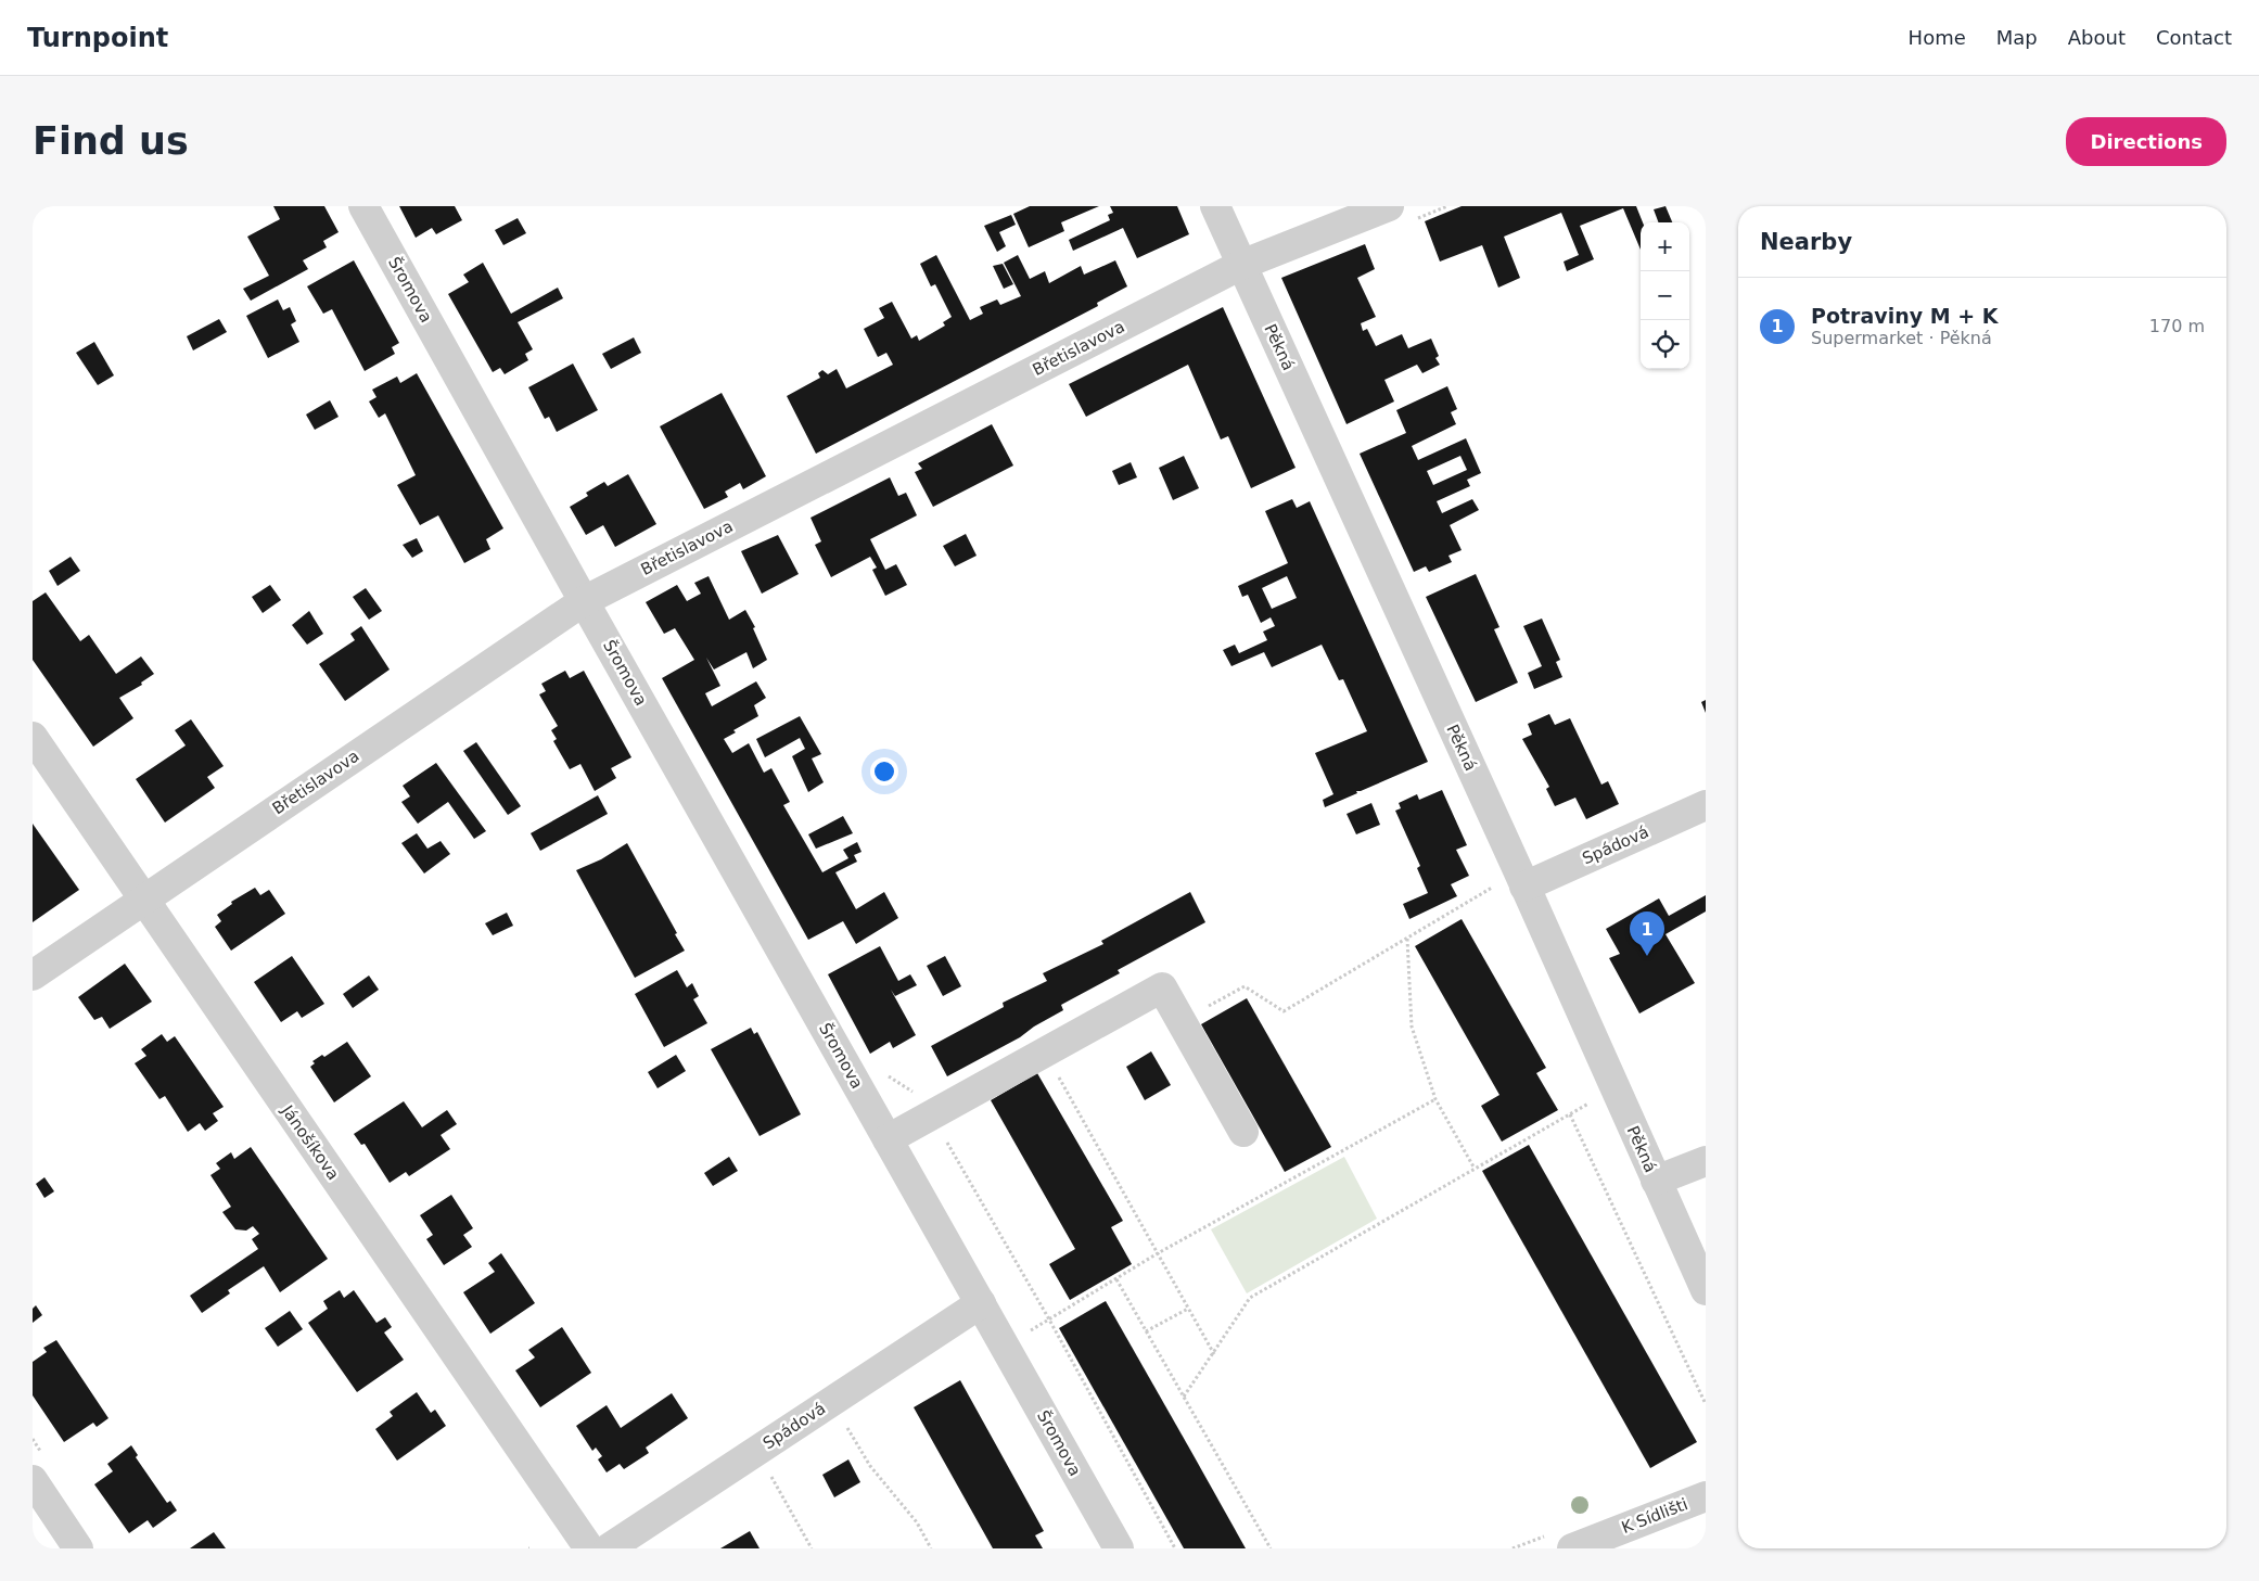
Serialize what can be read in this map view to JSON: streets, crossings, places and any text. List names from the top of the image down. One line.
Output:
{"streets":{"street":["Šromova","Pěkná","Břetislavova","Spádová","Jánošíkova","K Sídlišti"]},"crossings":[["Šromova","Břetislavova"],["Šromova","Spádová"],["Pěkná","Břetislavova"],["Pěkná","Spádová"],["Břetislavova","Jánošíkova"]],"page":{"header":"Turnpoint","nav":["Home","Map","About","Contact"],"buttons":"Directions","title":"Find us","heading":"Nearby","map_buttons":["+","−"],"list":[{"mark":"1","name":"Potraviny M + K","note":"Supermarket · Pěkná","value":"170 m"}],"pins":"1"}}
